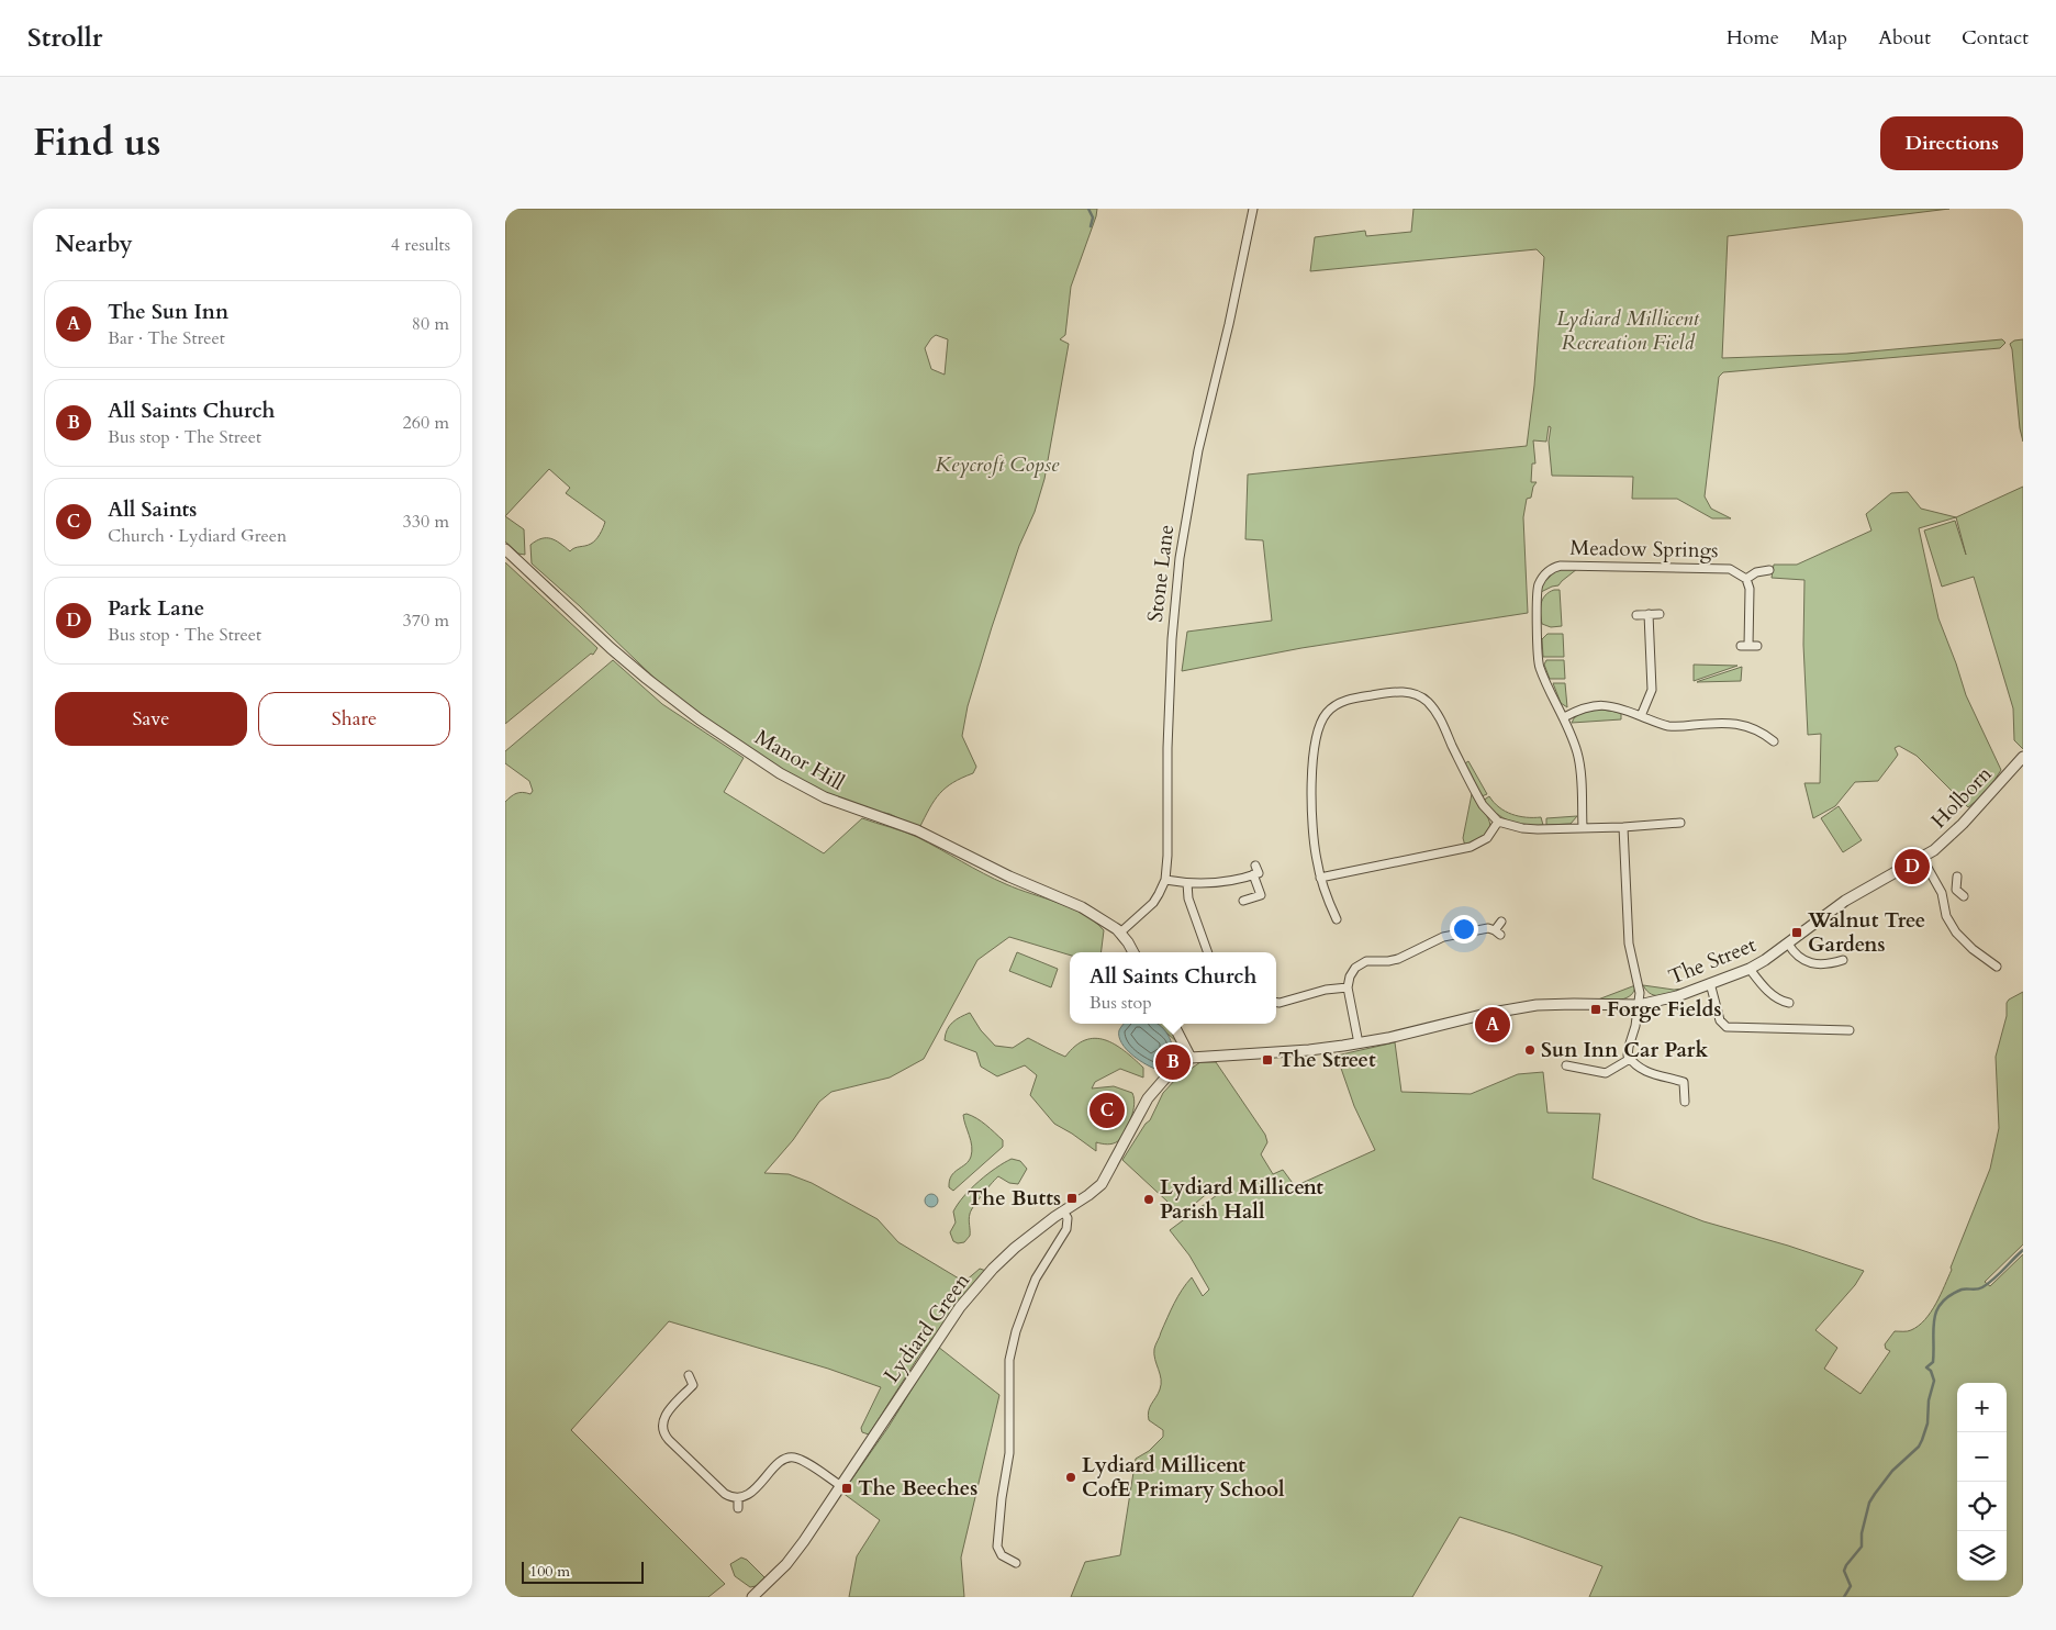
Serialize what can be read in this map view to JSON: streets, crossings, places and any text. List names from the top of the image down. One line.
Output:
{"streets":{"street":["Meadow Springs","Stone Lane","Manor Hill","Holborn","The Street","Lydiard Green"]},"crossings":[["Stone Lane","Manor Hill"],["Holborn","The Street"],["The Street","Lydiard Green"]],"parks":["Lydiard Millicent Recreation Field","Keycroft Copse"],"places":{"transit":["Walnut Tree Gardens","Forge Fields","The Street","The Butts","The Beeches"],"other":["Sun Inn Car Park","Lydiard Millicent Parish Hall","Lydiard Millicent CofE Primary School"]},"scale_bar":"100 m","page":{"header":"Strollr","nav":["Home","Map","About","Contact"],"title":"Find us","buttons":["Directions",["Save","Share"]],"heading":["Nearby","4 results"],"list":[{"mark":"A","name":"The Sun Inn","note":"Bar · The Street","value":"80 m"},{"mark":"B","name":"All Saints Church","note":"Bus stop · The Street","value":"260 m"},{"mark":"C","name":"All Saints","note":"Church · Lydiard Green","value":"330 m"},{"mark":"D","name":"Park Lane","note":"Bus stop · The Street","value":"370 m"}],"pins":["D","A","B","C"],"popup":["All Saints Church","Bus stop"],"map_buttons":["+","−"],"scale":"100 m"}}
